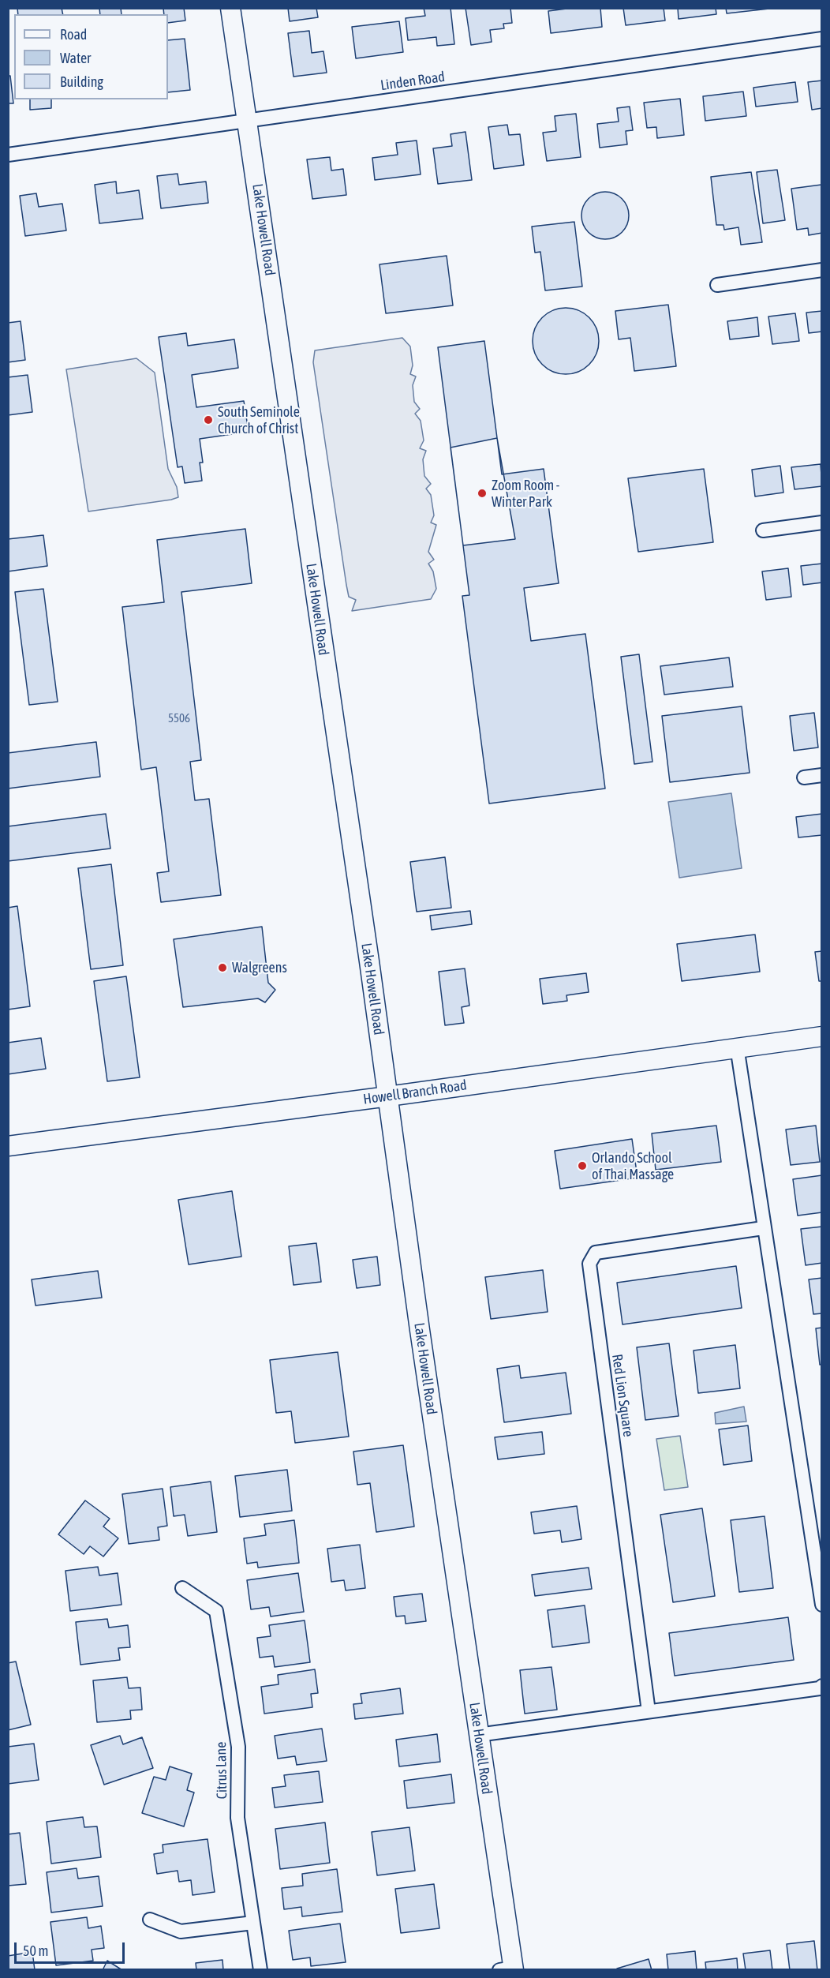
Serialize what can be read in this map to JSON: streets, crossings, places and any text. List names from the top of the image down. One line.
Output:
{"streets":{"street":["Linden Road","Lake Howell Road","Howell Branch Road","Red Lion Square","Citrus Lane"]},"crossings":[["Linden Road","Lake Howell Road"],["Lake Howell Road","Howell Branch Road"]],"places":["South Seminole Church of Christ","Zoom Room - Winter Park","Walgreens","Orlando School of Thai Massage"],"house_numbers":["5506"],"legend":["Road","Water","Building"],"scale_bar":"50 m"}
